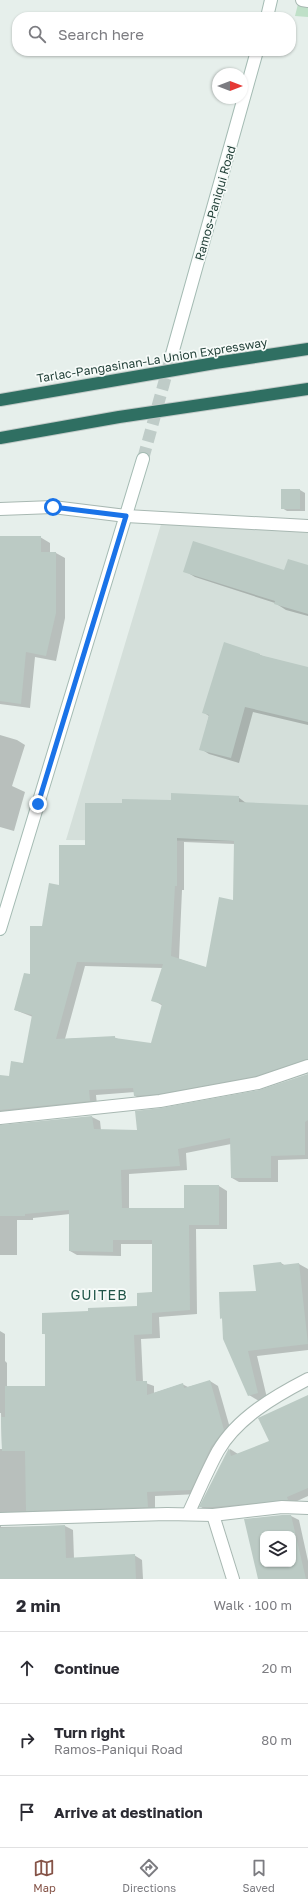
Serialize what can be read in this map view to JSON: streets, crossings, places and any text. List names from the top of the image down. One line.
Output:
{"streets":{"highway":["Tarlac-Pangasinan-La Union Expressway"],"street":["Ramos-Paniqui Road"]},"districts":["GUITEB"],"north":"right","page":{"search":"Search here","heading":["2 min","Walk · 100 m"],"list":[["Continue","20 m"],["Turn right","Ramos-Paniqui Road","80 m"],"Arrive at destination"],"nav":["Map","Directions","Saved"]}}
